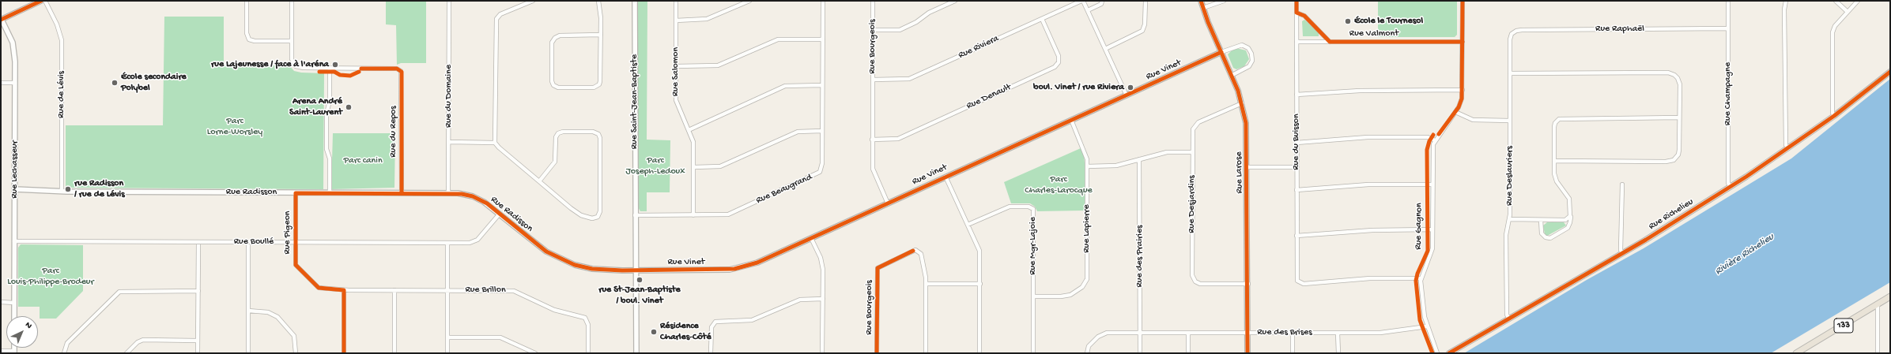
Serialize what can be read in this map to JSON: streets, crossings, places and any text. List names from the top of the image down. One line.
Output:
{"streets":{"main road":["Rue Richelieu","133"],"street":["Rue Raphaël","Rue Valmont","Rue Bourgeois","Rue Riviera","Rue Vinet","Rue Salomon","Rue Champagne","Rue de Lévis","Rue du Domaine","Rue Denault","Rue Saint-Jean-Baptiste","Rue du Repos","Rue du Buisson","Rue Lechasseur","Rue Larose","Rue Deslauriers","Rue Beaugrand","Rue Radisson","Rue Desjardins","Rue Gagnon","Rue Lapierre","Rue Pigeon","Rue Boullé","Rue Mgr-Lajoie","Rue des Prairies","Rue Brillon","Rue des Brises"]},"crossings":[["Rue Raphaël","Rue Champagne"],["Rue Raphaël","Rue Deslauriers"],["Rue Valmont","Rue du Buisson"],["Rue Valmont","Rue Gagnon"],["Rue Bourgeois","Rue Riviera"],["Rue Bourgeois","Rue Vinet"],["Rue Bourgeois","Rue Denault"],["Rue Riviera","Rue Vinet"],["Rue Riviera","Rue Denault"],["Rue Vinet","Rue Saint-Jean-Baptiste"],["Rue Vinet","Rue Larose"],["Rue Vinet","Rue Radisson"],["Rue Vinet","Rue Lapierre"],["Rue Salomon","Rue Beaugrand"],["Rue Champagne","Rue Richelieu"],["Rue de Lévis","Rue Radisson"],["Rue du Domaine","Rue Radisson"],["Rue Saint-Jean-Baptiste","Rue Beaugrand"],["Rue Saint-Jean-Baptiste","Rue Radisson"],["Rue du Repos","Rue Radisson"],["Rue du Buisson","Rue Gagnon"],["Rue Lechasseur","Rue Radisson"],["Rue Lechasseur","Rue Boullé"],["Rue Larose","Rue Desjardins"],["Rue Larose","Rue des Brises"],["Rue Deslauriers","Rue Richelieu"],["Rue Radisson","Rue Pigeon"],["Rue Radisson","Rue Boullé"],["Rue Gagnon","Rue des Brises"],["Rue Lapierre","Rue Mgr-Lajoie"],["Rue Pigeon","Rue Boullé"],["Rue Pigeon","Rue Brillon"],["Rue des Prairies","Rue des Brises"]],"water":["Rivière Richelieu"],"parks":["Parc Lorne-Worsley","Parc canin","Parc Joseph-Ledoux","Parc Charles-Larocque","Parc Louis-Philippe-Brodeur"],"places":["École le Tournesol","rue Lajeunesse / face à l'aréna","École secondaire Polybel","boul. Vinet / rue Riviera","Arena André Saint-Laurent","rue Radisson / rue de Lévis","rue St-Jean-Baptiste / boul. Vinet","Résidence Charles-Côté"],"north":"top right"}
